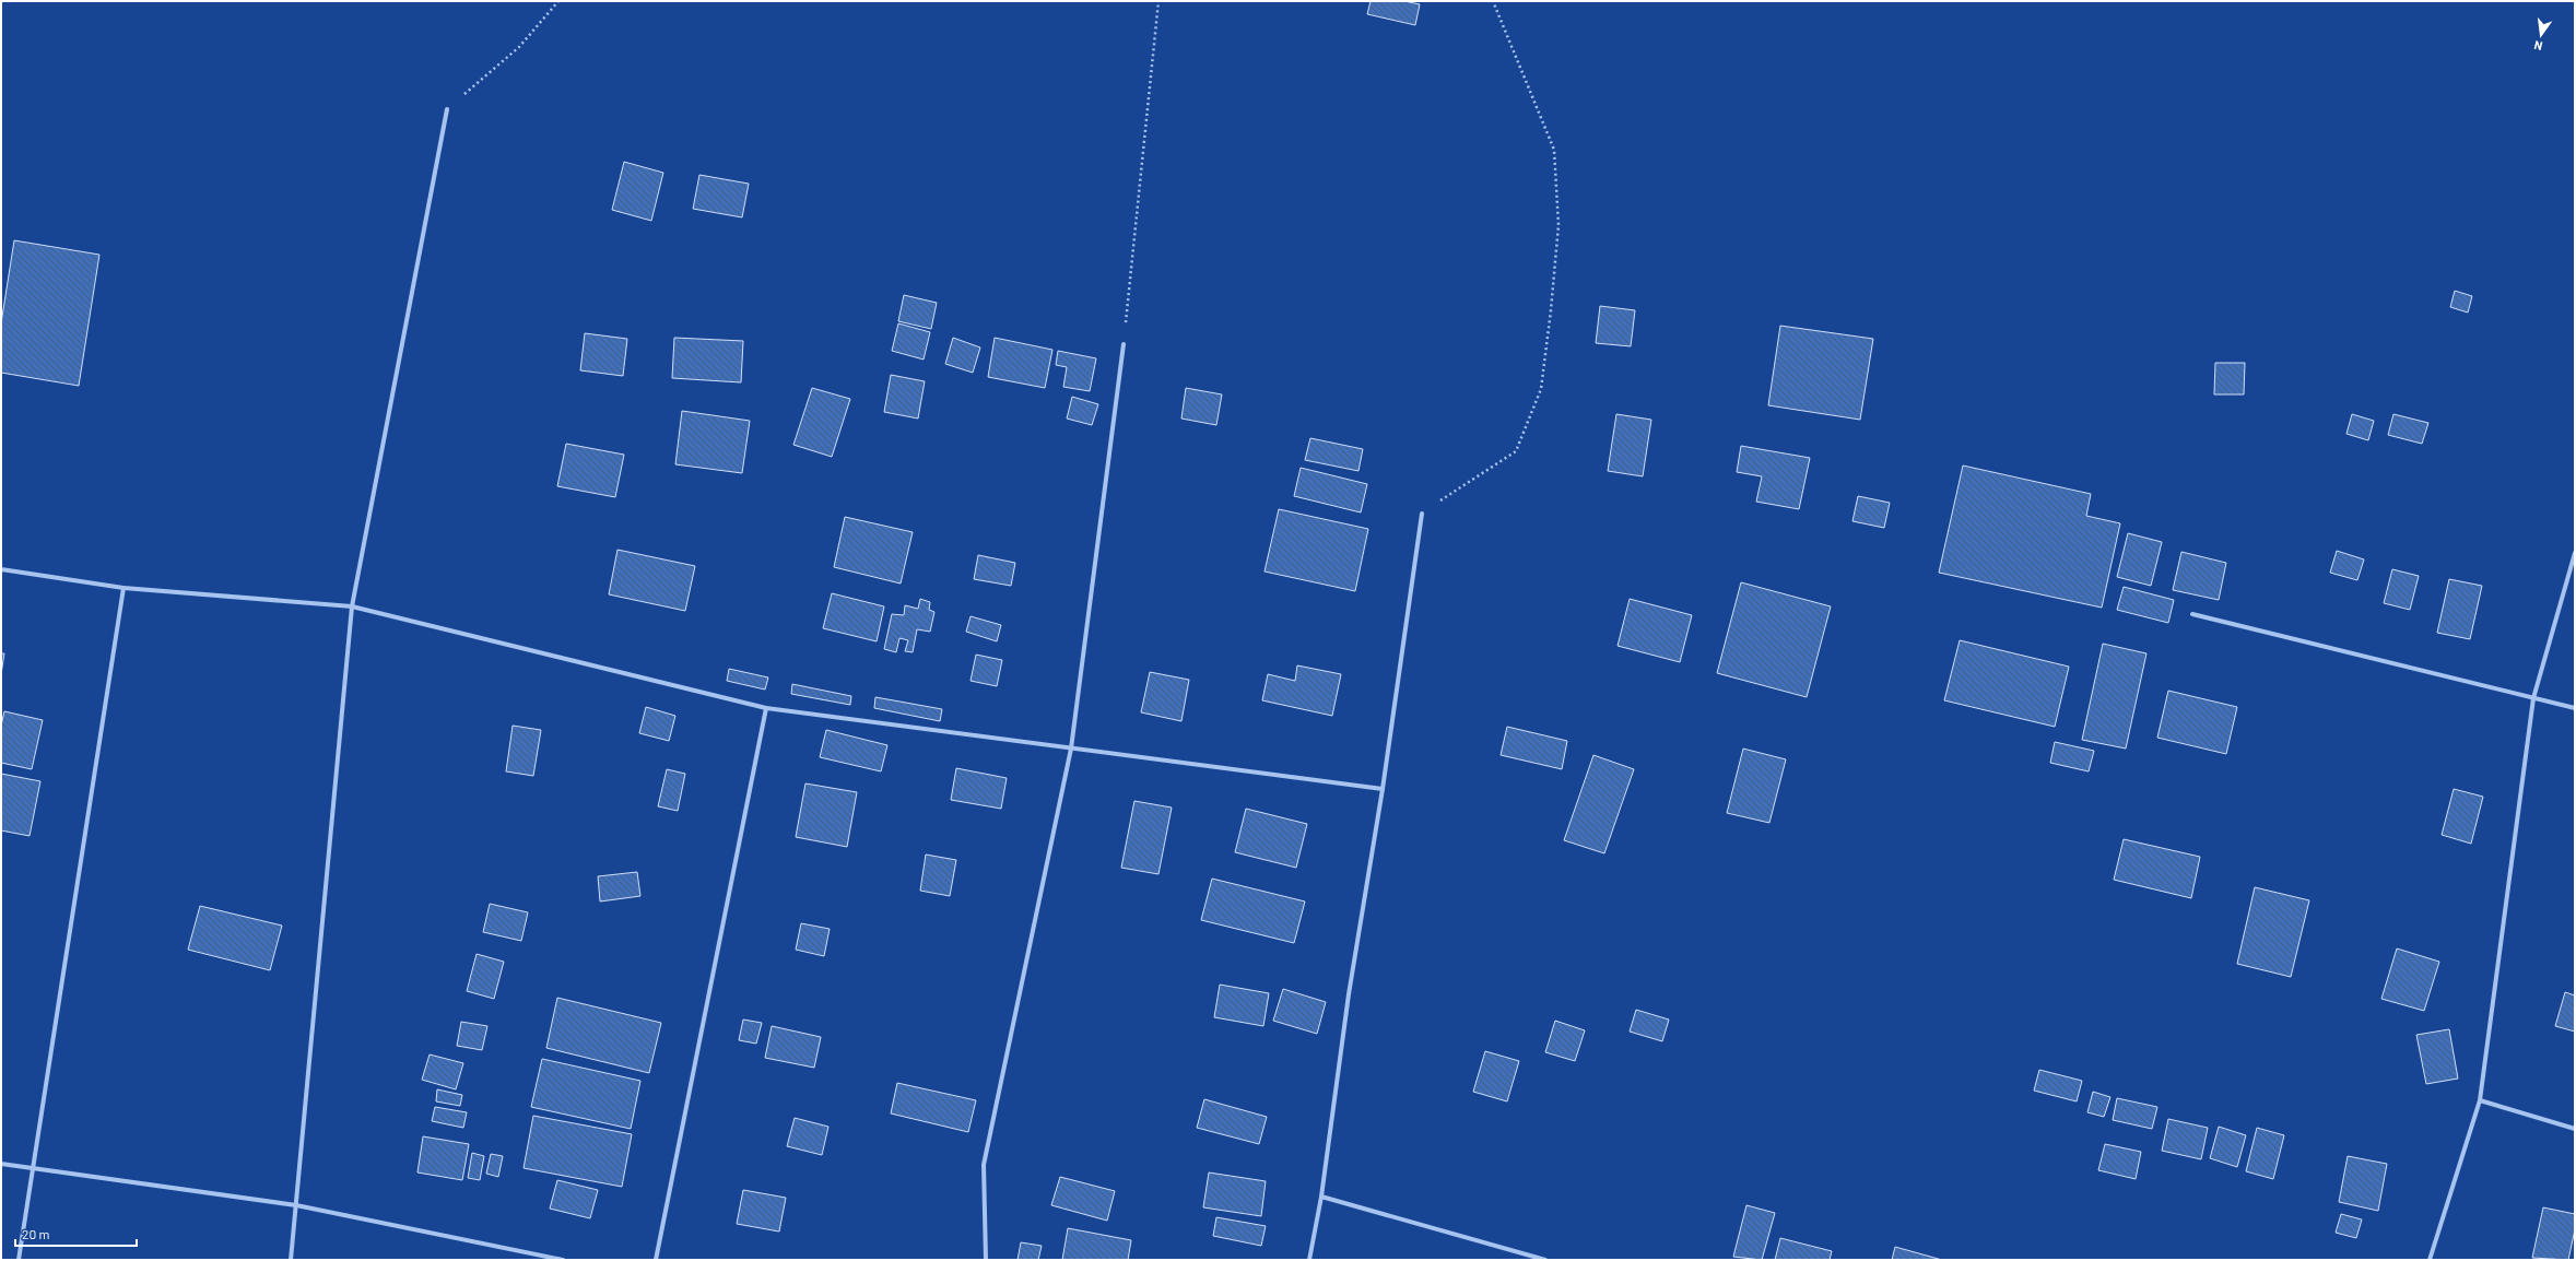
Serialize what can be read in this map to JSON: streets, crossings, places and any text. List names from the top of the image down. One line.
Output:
{"scale_bar":"20 m","north":"bottom"}
